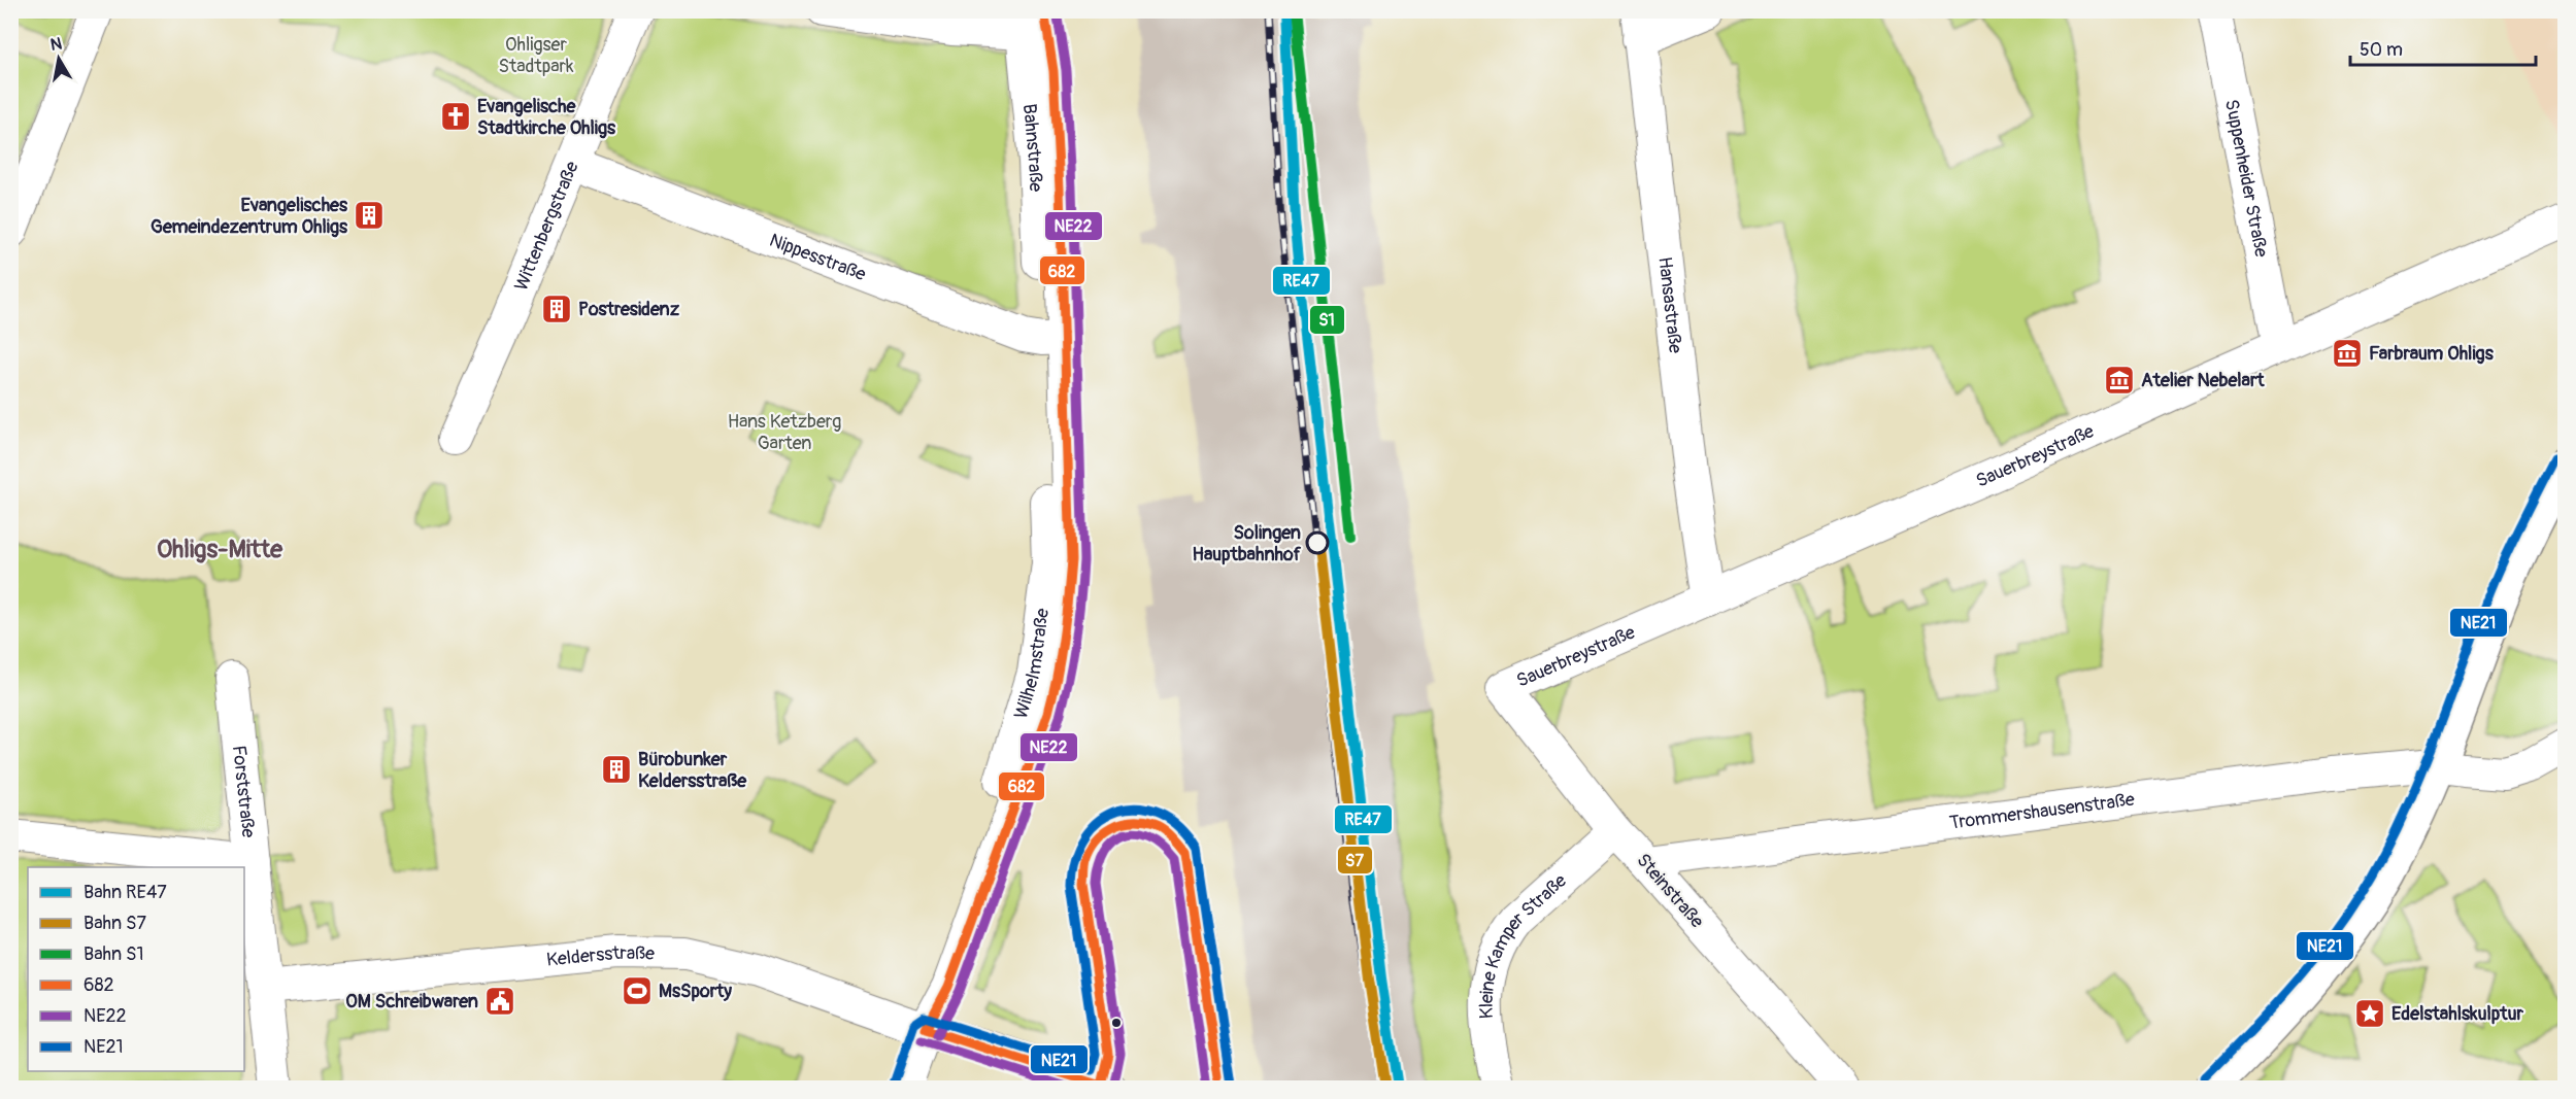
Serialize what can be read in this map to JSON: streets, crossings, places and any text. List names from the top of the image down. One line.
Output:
{"streets":{"street":["Bahnstraße","Suppenheider Straße","Wittenbergstraße","Nippesstraße","Hansastraße","Sauerbreystraße","Wilhelmstraße","Forststraße","Trommershausenstraße","Steinstraße","Kleine Kamper Straße","Keldersstraße"]},"crossings":[["Bahnstraße","Nippesstraße"],["Bahnstraße","Wilhelmstraße"],["Suppenheider Straße","Sauerbreystraße"],["Wittenbergstraße","Nippesstraße"],["Hansastraße","Sauerbreystraße"],["Sauerbreystraße","Steinstraße"],["Wilhelmstraße","Keldersstraße"],["Forststraße","Keldersstraße"],["Trommershausenstraße","Steinstraße"],["Steinstraße","Kleine Kamper Straße"]],"districts":["Ohligs-Mitte"],"parks":["Ohligser Stadtpark","Hans Ketzberg Garten"],"places":{"church":["Evangelische Stadtkirche Ohligs"],"building":["Evangelisches Gemeindezentrum Ohligs","Postresidenz","Bürobunker Keldersstraße"],"museum":["Farbraum Ohligs","Atelier Nebelart"],"other":["Solingen Hauptbahnhof"],"sports":["MsSporty"],"public building":["OM Schreibwaren"],"place":["Edelstahlskulptur"]},"lines":["rail line RE47","transit line 682","transit line NE22","rail line S1","transit line NE21","rail line S7"],"legend":["Bahn RE47","Bahn S7","Bahn S1","682","NE22","NE21"],"scale_bar":"50 m","north":"top"}
